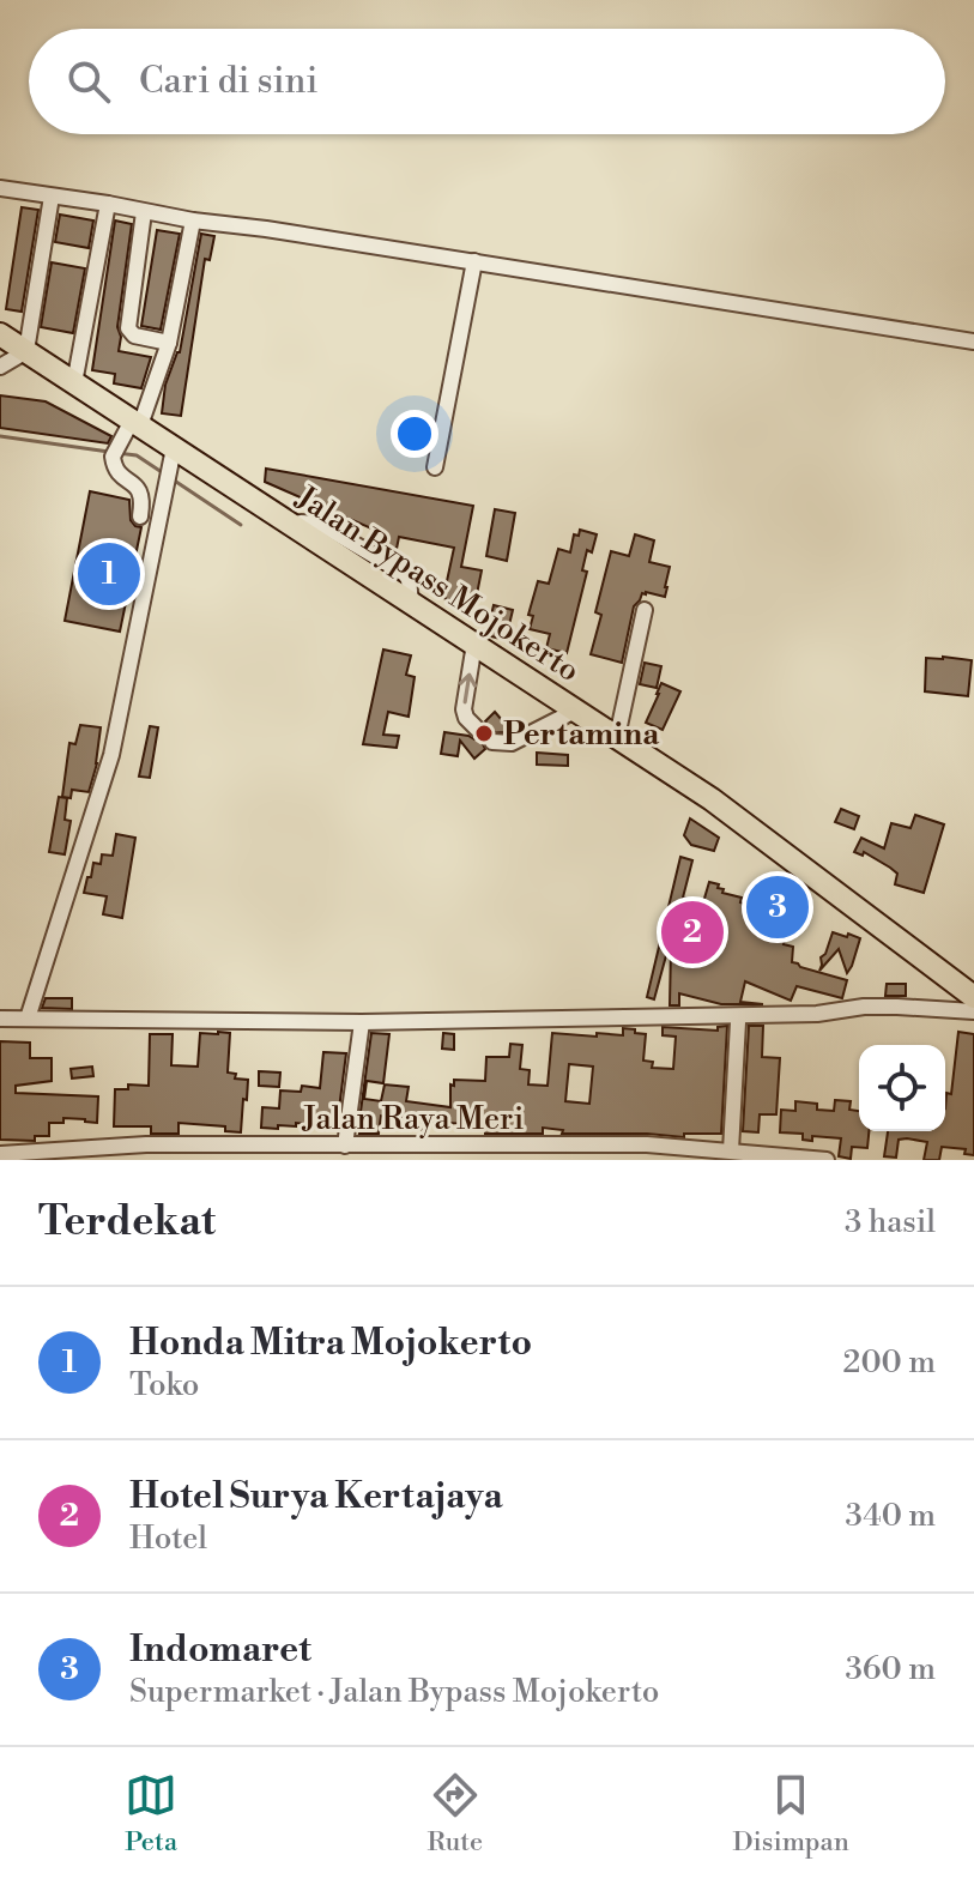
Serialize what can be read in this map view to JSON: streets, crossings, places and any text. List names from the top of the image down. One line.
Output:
{"streets":{"highway":["Jalan Bypass Mojokerto"],"street":["Jalan Raya Meri"]},"places":["Pertamina"],"page":{"search":"Cari di sini","pins":["1","3","2"],"heading":["Terdekat","3 hasil"],"list":[{"mark":"1","name":"Honda Mitra Mojokerto","note":"Toko","value":"200 m"},{"mark":"2","name":"Hotel Surya Kertajaya","note":"Hotel","value":"340 m"},{"mark":"3","name":"Indomaret","note":"Supermarket · Jalan Bypass Mojokerto","value":"360 m"}],"nav":["Peta","Rute","Disimpan"]}}
